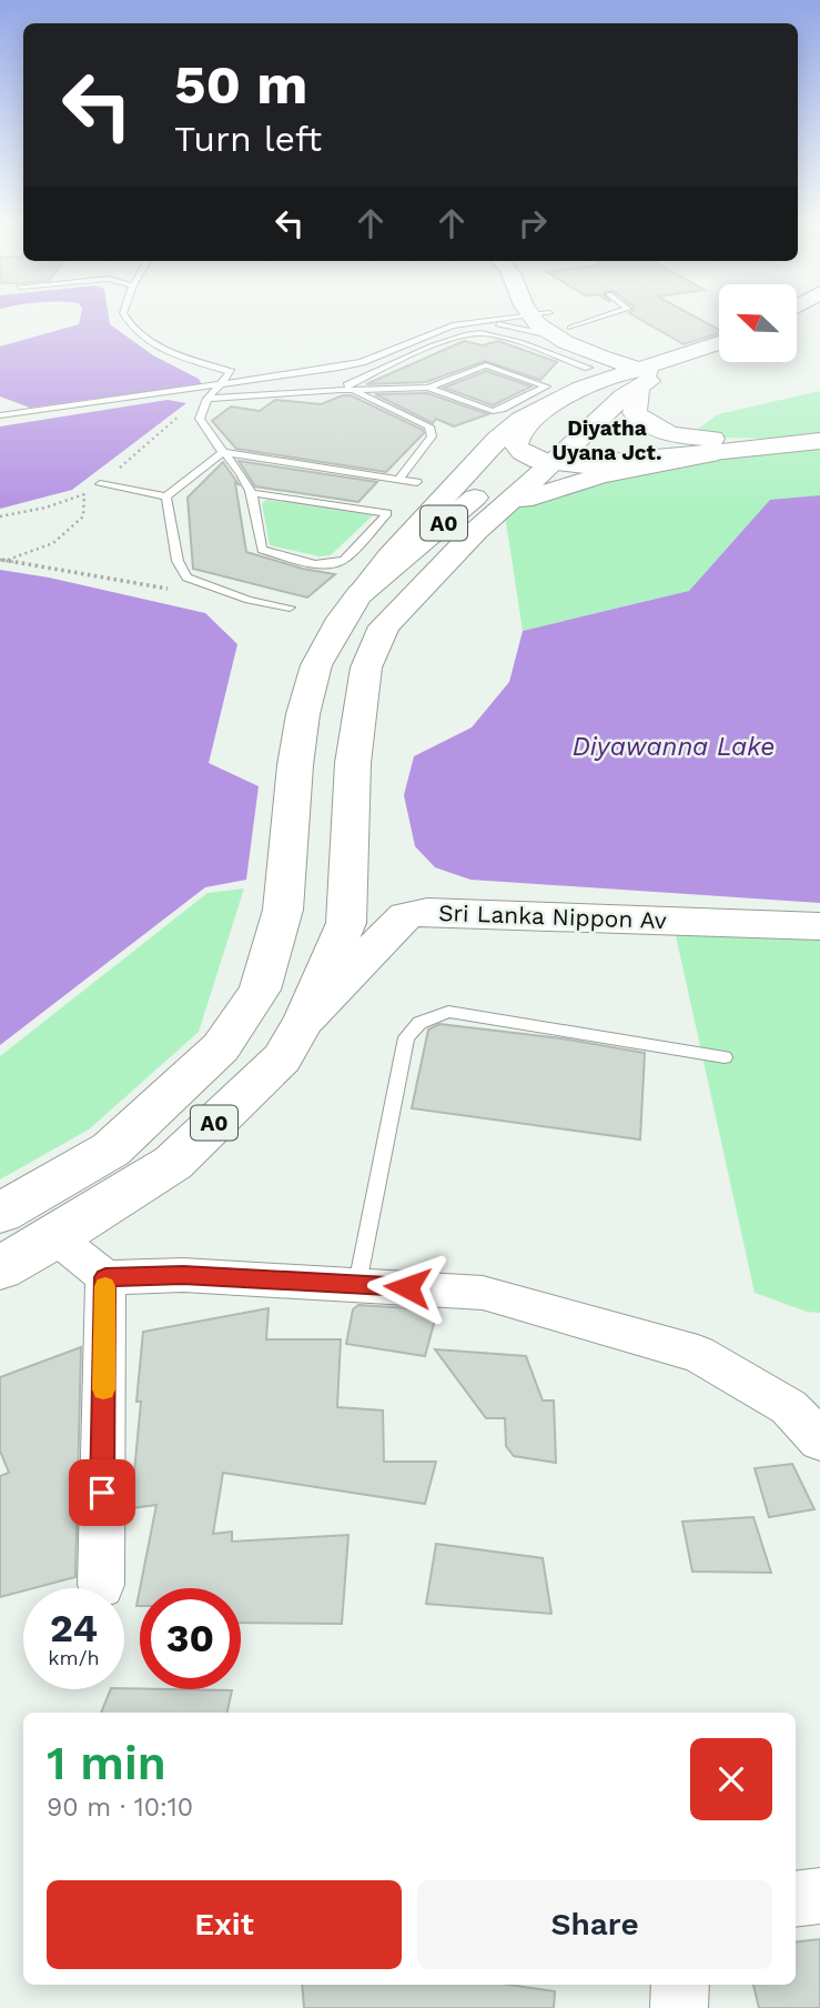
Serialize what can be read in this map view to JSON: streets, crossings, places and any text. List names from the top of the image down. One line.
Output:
{"streets":{"main road":["A0","Sri Lanka Nippon Av"]},"crossings":[["A0","Sri Lanka Nippon Av"]],"districts":["Diyatha Uyana Jct."],"water":["Diyawanna Lake"],"north":"top left","page":{"turn":["50 m","Turn left"],"speed":"24 km/h","limit":"30","heading":["1 min","90 m · 10:10"],"buttons":["Exit","Share"]}}
